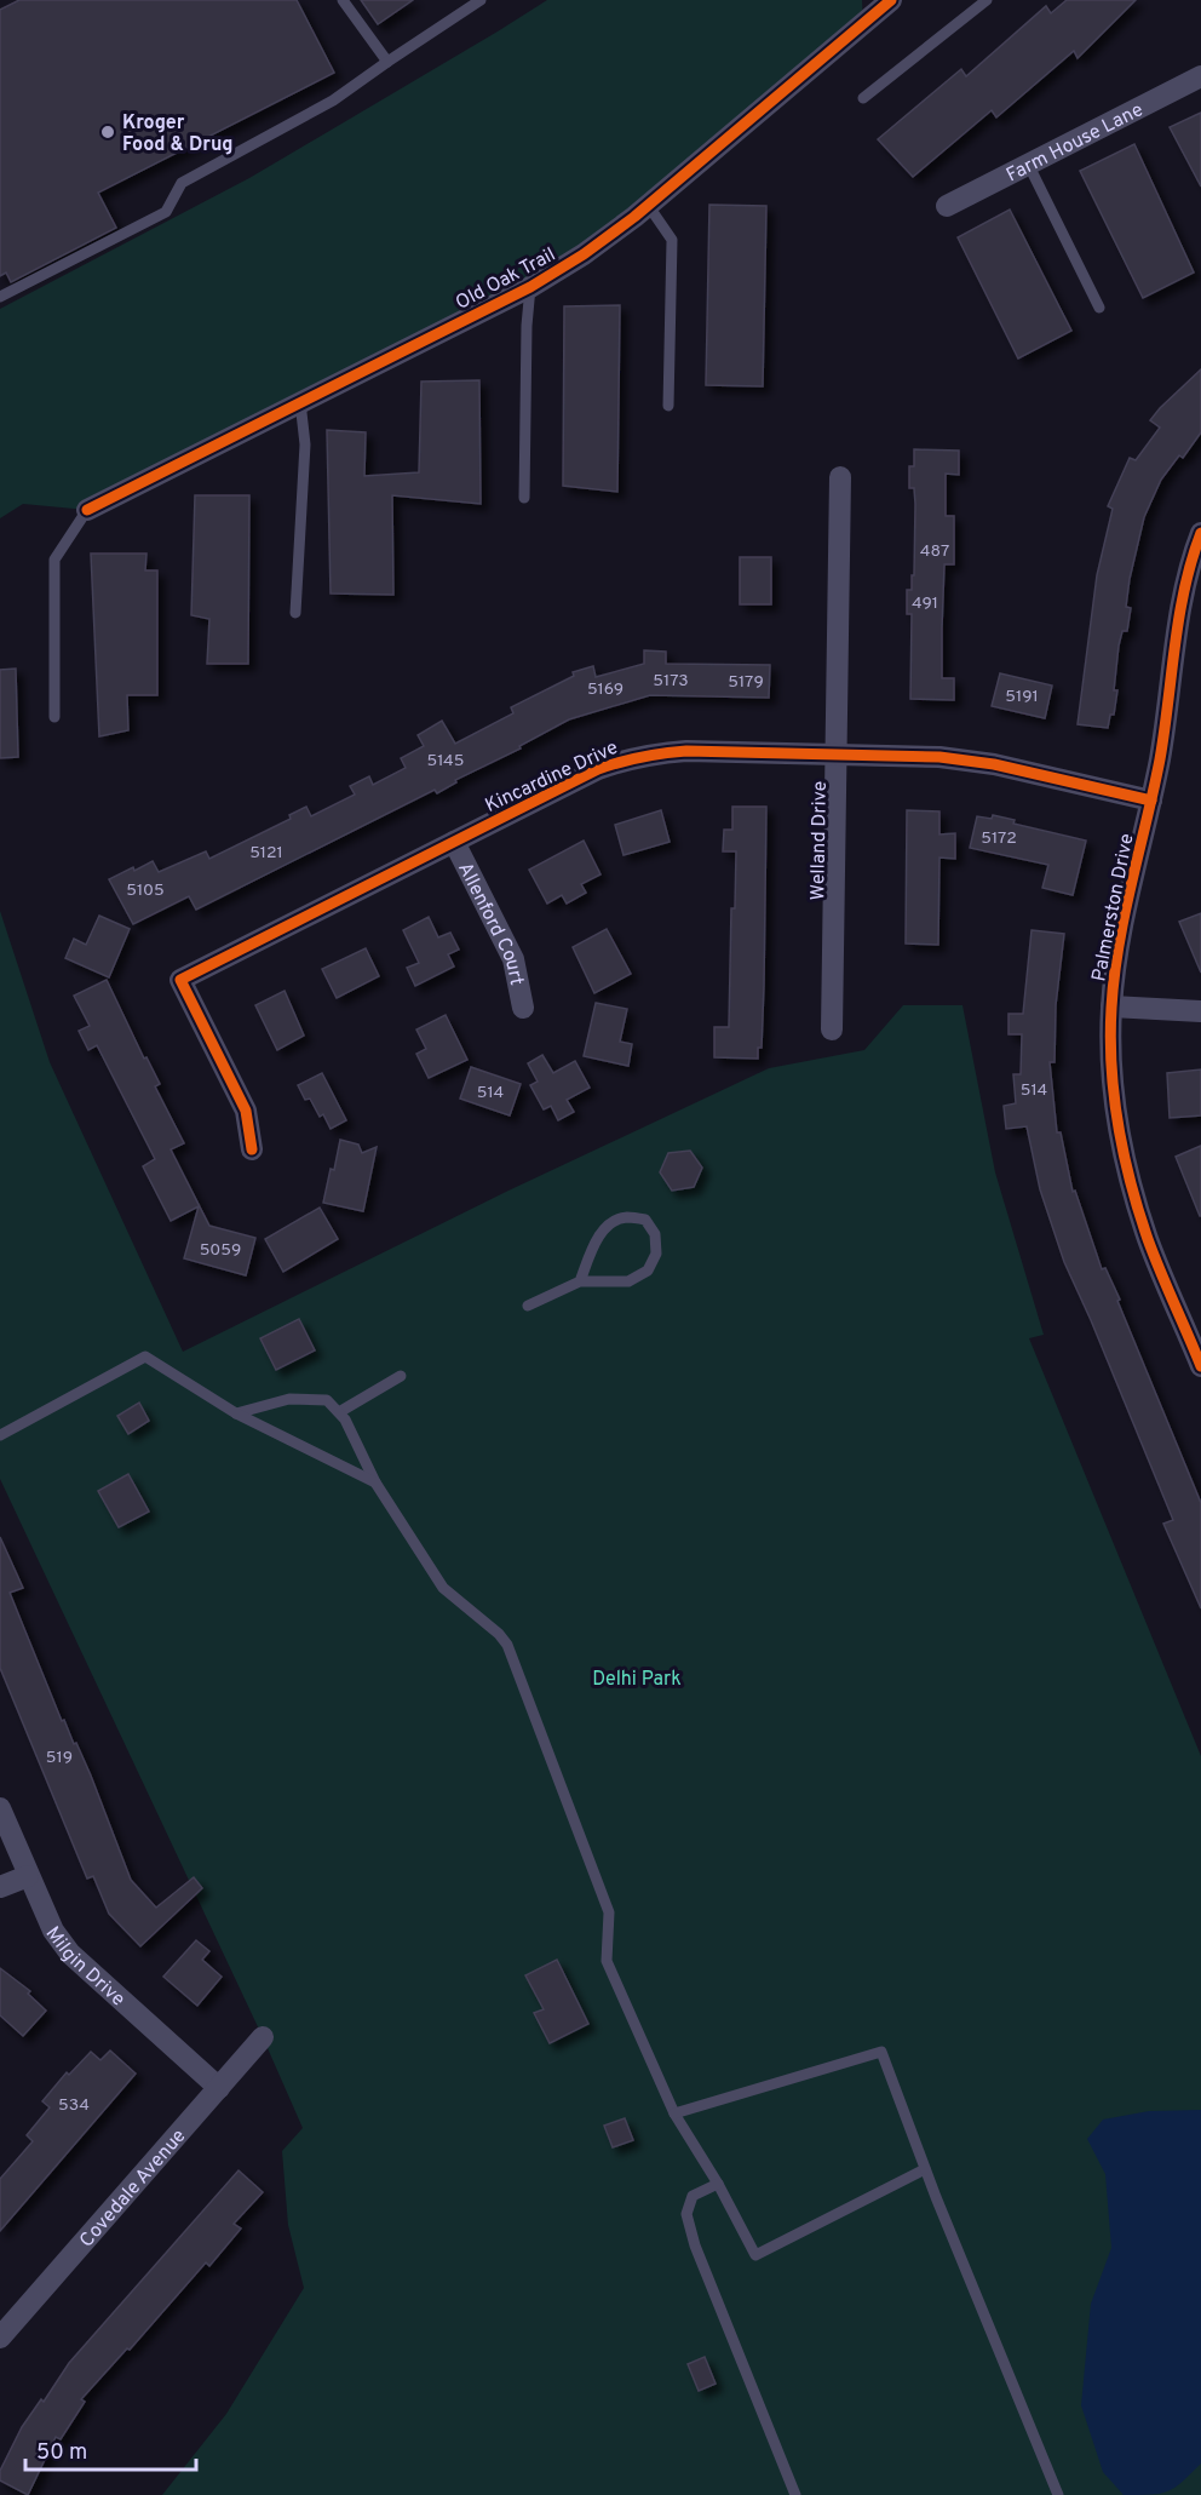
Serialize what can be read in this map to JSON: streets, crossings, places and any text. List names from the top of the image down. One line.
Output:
{"streets":{"street":["Farm House Lane","Old Oak Trail","Kincardine Drive","Welland Drive","Palmerston Drive","Allenford Court","Milgin Drive","Covedale Avenue"]},"crossings":[["Kincardine Drive","Welland Drive"],["Kincardine Drive","Palmerston Drive"],["Kincardine Drive","Allenford Court"],["Milgin Drive","Covedale Avenue"]],"parks":["Delhi Park"],"places":["Kroger Food & Drug"],"house_numbers":["487","491","5173","5179","5169","5191","5145","5172","5121","5105","514","514","5059","519","534"],"scale_bar":"50 m"}
